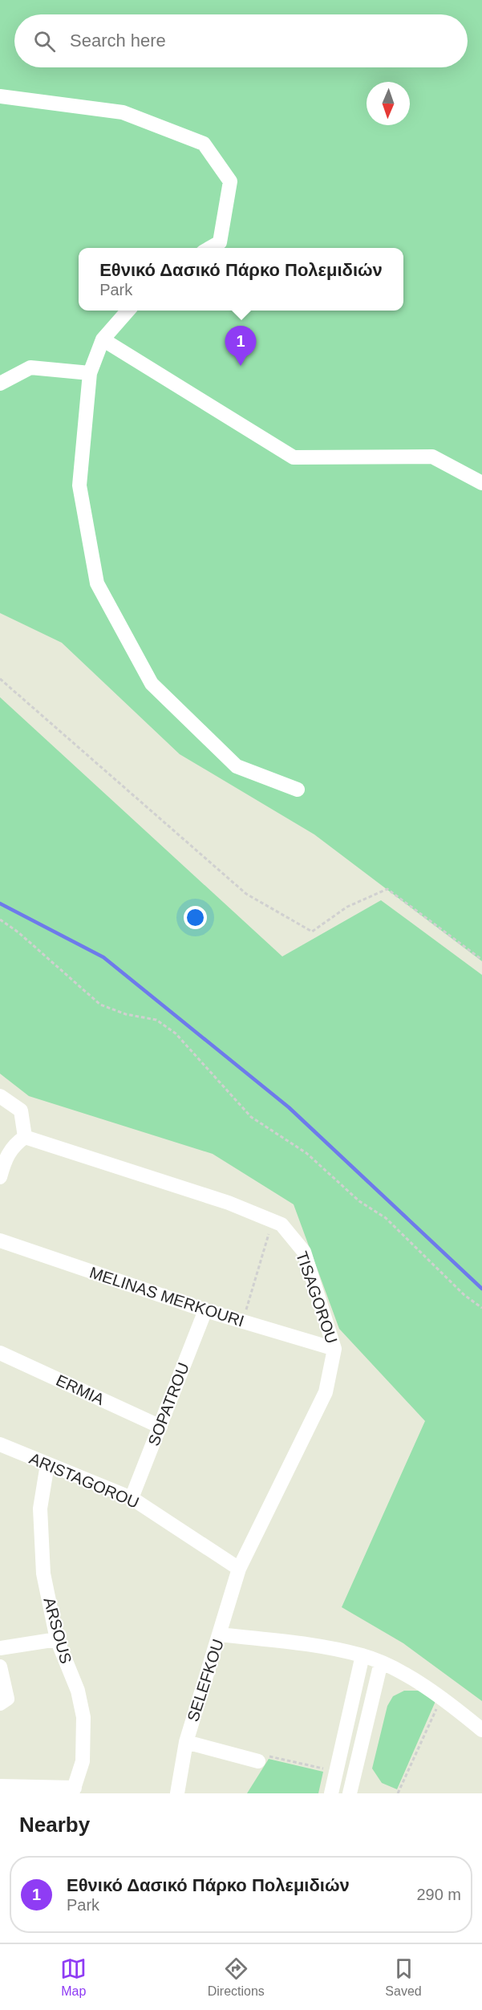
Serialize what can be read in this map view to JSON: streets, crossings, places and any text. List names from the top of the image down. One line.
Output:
{"streets":{"street":["MELINAS MERKOURI","TISAGOROU","ERMIA","SOPATROU","ARISTAGOROU","ARSOUS","SELEFKOU"]},"crossings":[["MELINAS MERKOURI","TISAGOROU"],["MELINAS MERKOURI","SOPATROU"],["TISAGOROU","ARISTAGOROU"],["TISAGOROU","SELEFKOU"],["ERMIA","SOPATROU"],["SOPATROU","ARISTAGOROU"],["ARISTAGOROU","ARSOUS"],["ARISTAGOROU","SELEFKOU"]],"north":"bottom","page":{"search":"Search here","popup":["Εθνικό Δασικό Πάρκο Πολεμιδιών","Park"],"pins":"1","heading":"Nearby","list":[{"mark":"1","name":"Εθνικό Δασικό Πάρκο Πολεμιδιών","note":"Park","value":"290 m"}],"nav":["Map","Directions","Saved"]}}
